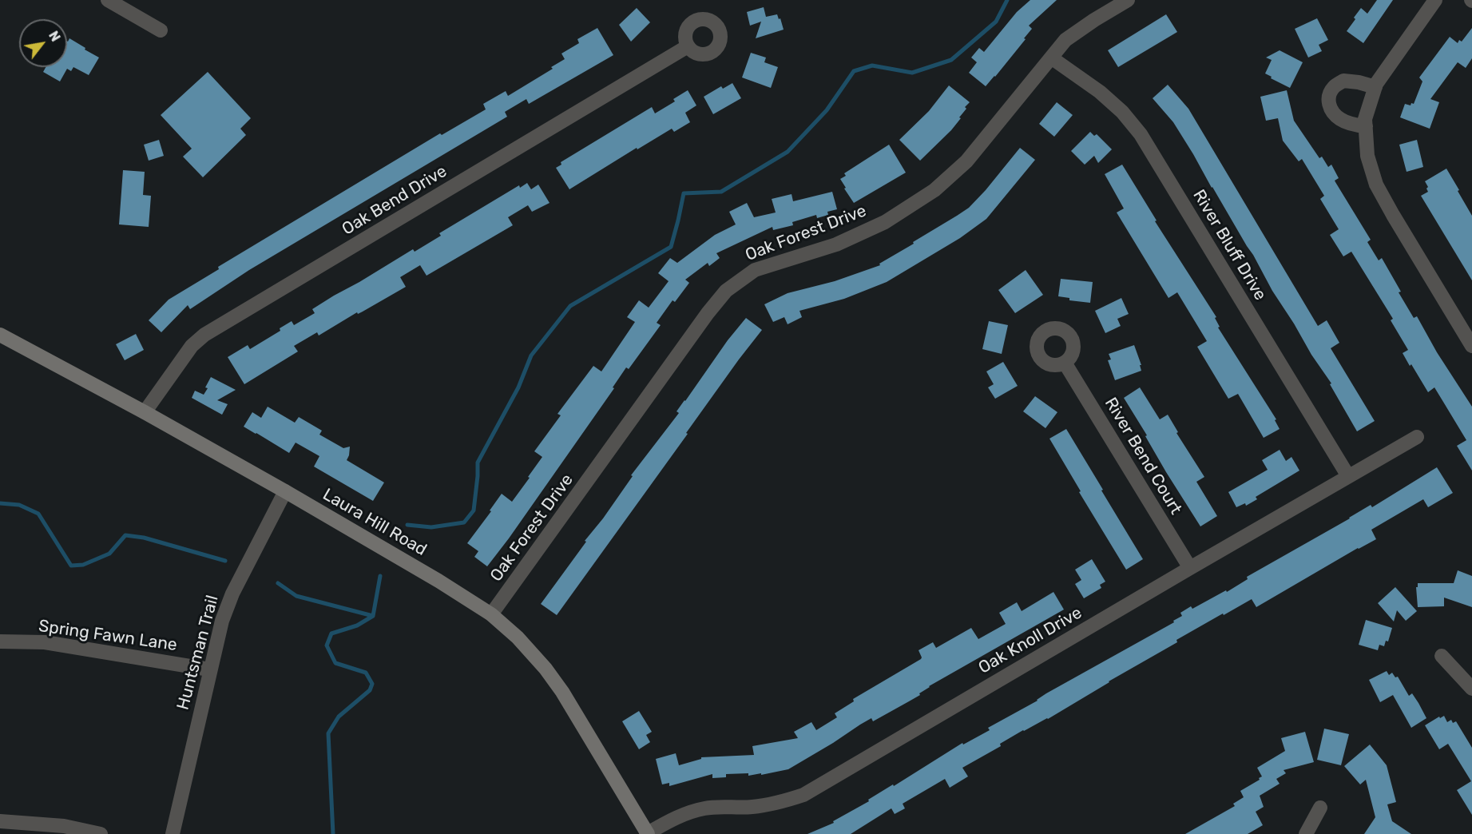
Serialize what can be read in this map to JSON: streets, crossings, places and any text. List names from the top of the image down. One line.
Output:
{"streets":{"main road":["Laura Hill Road"],"street":["Oak Bend Drive","Oak Forest Drive","River Bluff Drive","River Bend Court","Spring Fawn Lane","Oak Knoll Drive","Huntsman Trail"]},"crossings":[["Oak Bend Drive","Laura Hill Road"],["Oak Forest Drive","River Bluff Drive"],["Oak Forest Drive","Laura Hill Road"],["River Bluff Drive","Oak Knoll Drive"],["River Bend Court","Oak Knoll Drive"],["Laura Hill Road","Oak Knoll Drive"],["Laura Hill Road","Huntsman Trail"],["Spring Fawn Lane","Huntsman Trail"]],"north":"top right"}
